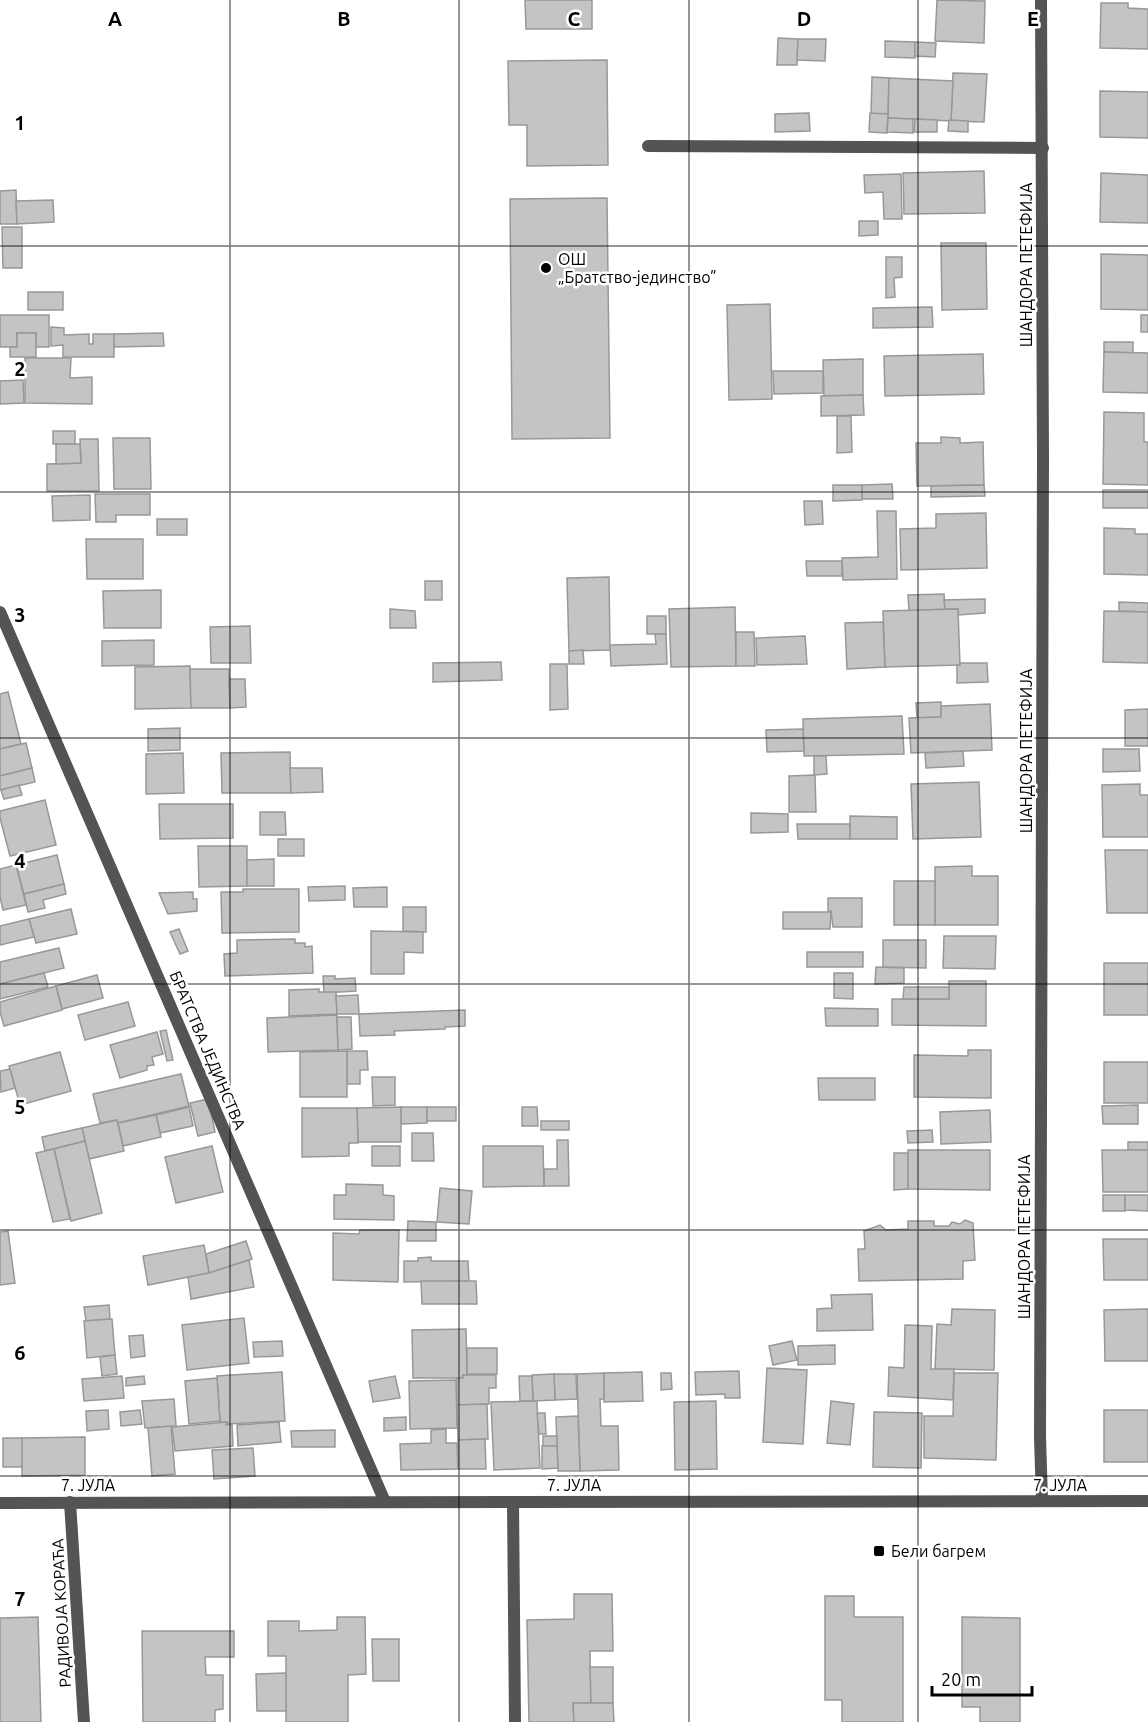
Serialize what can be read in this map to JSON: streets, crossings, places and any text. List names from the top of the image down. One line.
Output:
{"streets":{"street":["ШАНДОРА ПЕТЕФИЈА","БРАТСТВА ЈЕДИНСТВА","7. ЈУЛА","РАДИВОЈА КОРАЋА"]},"crossings":[["ШАНДОРА ПЕТЕФИЈА","7. ЈУЛА"],["БРАТСТВА ЈЕДИНСТВА","7. ЈУЛА"],["7. ЈУЛА","РАДИВОЈА КОРАЋА"]],"places":{"other":["ОШ „Братство-јединство”"],"transit":["Бели багрем"]},"scale_bar":"20 m","grid":{"columns":["A","B","C","D","E"],"rows":["1","2","3","4","5","6","7"]}}
